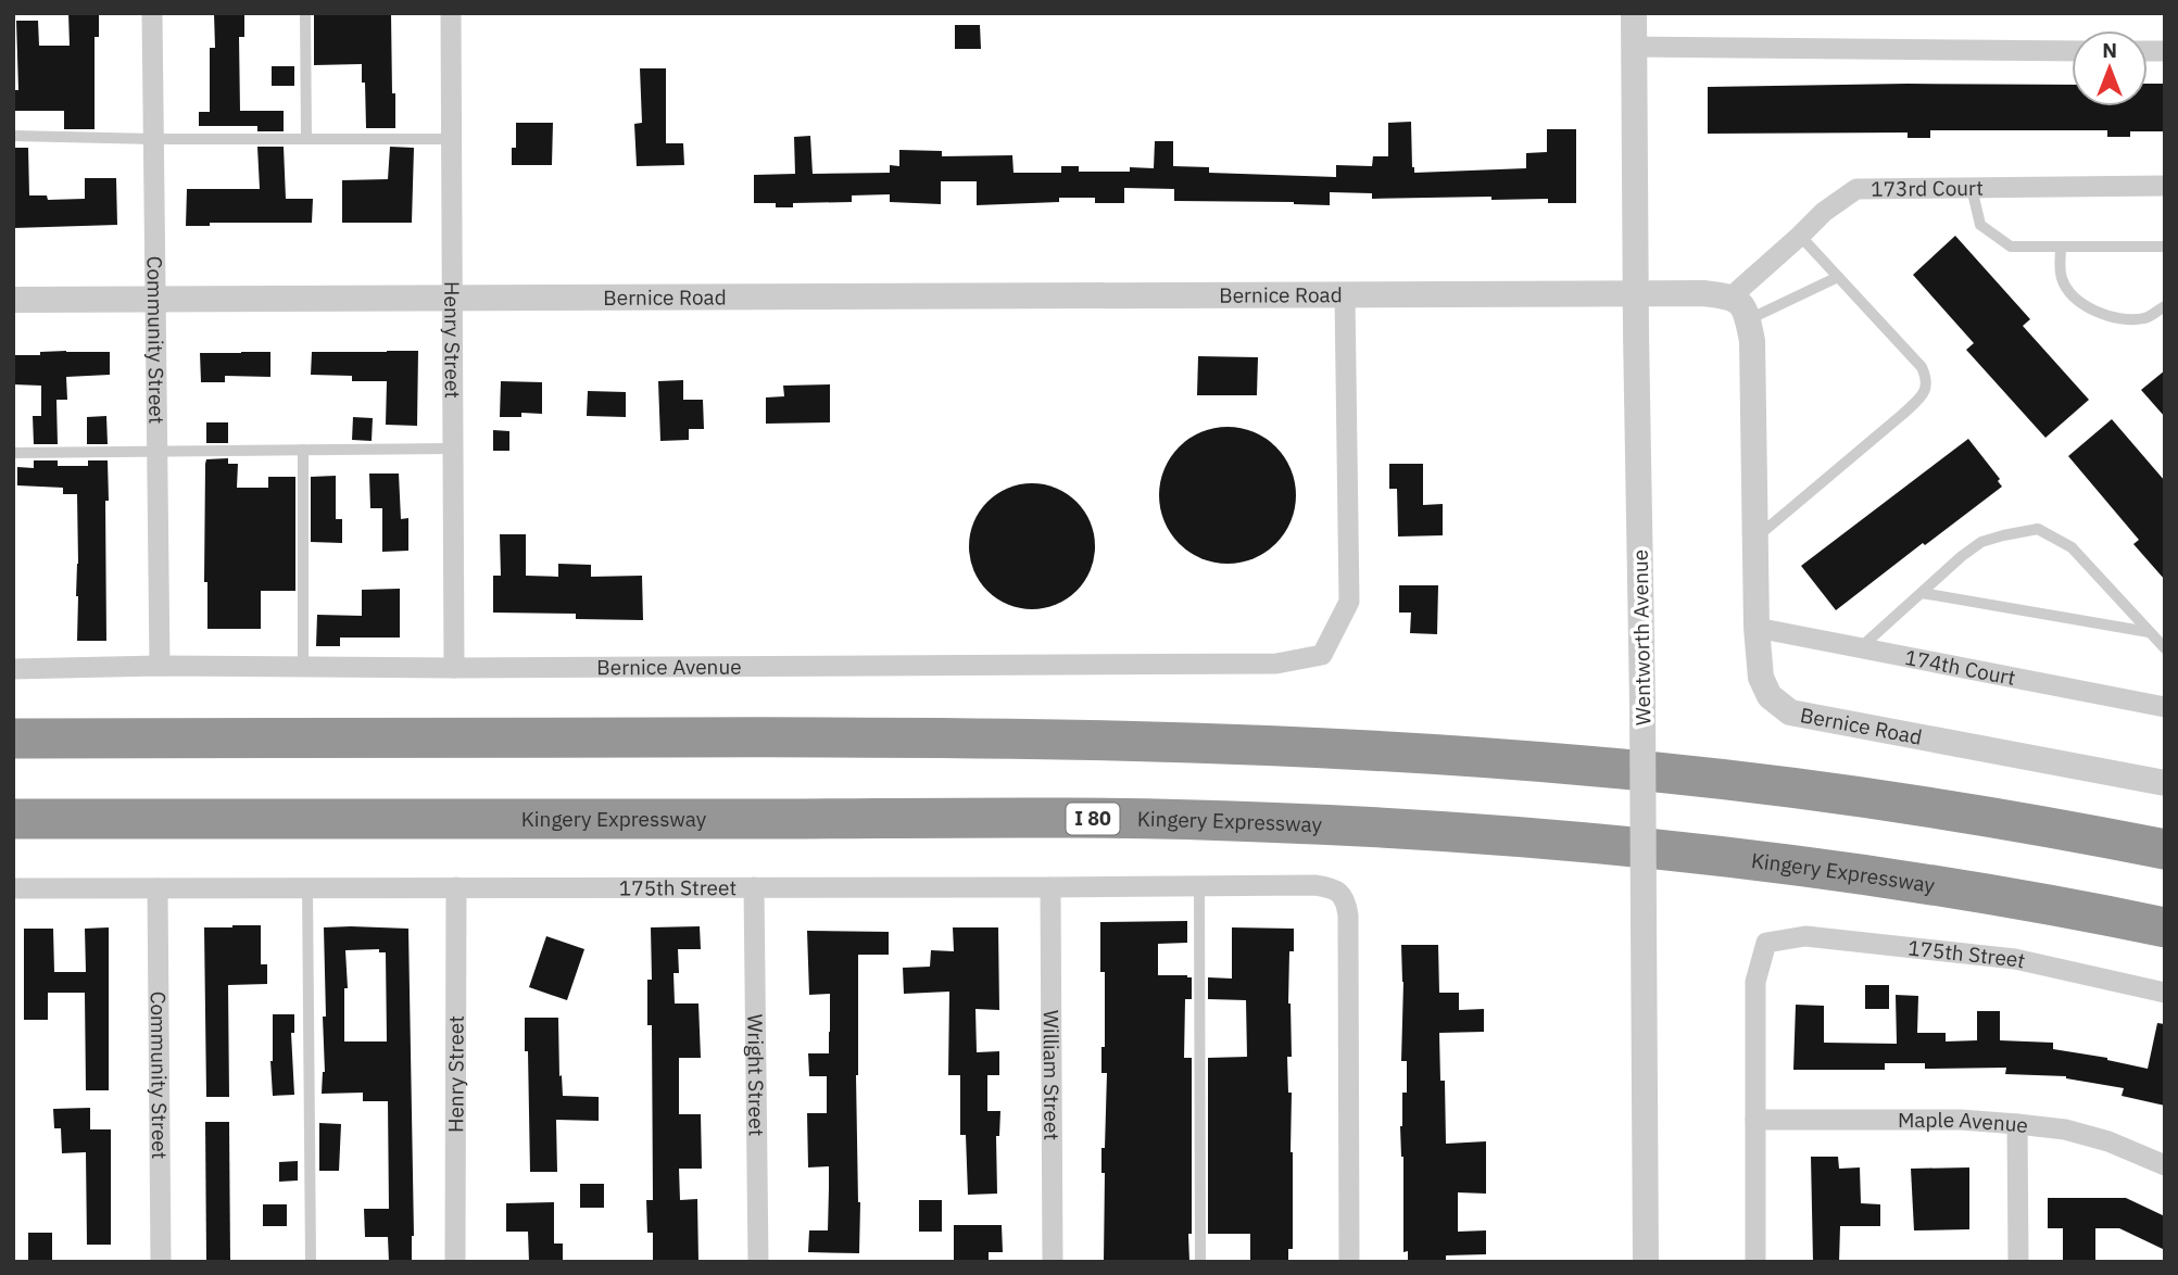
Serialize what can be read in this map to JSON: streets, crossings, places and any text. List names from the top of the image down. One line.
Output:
{"streets":{"highway":["Kingery Expressway","I 80"],"street":["173rd Court","Bernice Road","Community Street","Henry Street","Wentworth Avenue","Bernice Avenue","174th Court","175th Street","Wright Street","William Street","Maple Avenue"]},"crossings":[["173rd Court","Bernice Road"],["Bernice Road","Community Street"],["Bernice Road","Henry Street"],["Bernice Road","Wentworth Avenue"],["Bernice Road","Bernice Avenue"],["Bernice Road","174th Court"],["Community Street","Bernice Avenue"],["Community Street","175th Street"],["Henry Street","Bernice Avenue"],["Henry Street","175th Street"],["175th Street","Wright Street"],["175th Street","William Street"],["175th Street","Maple Avenue"]],"north":"top"}
